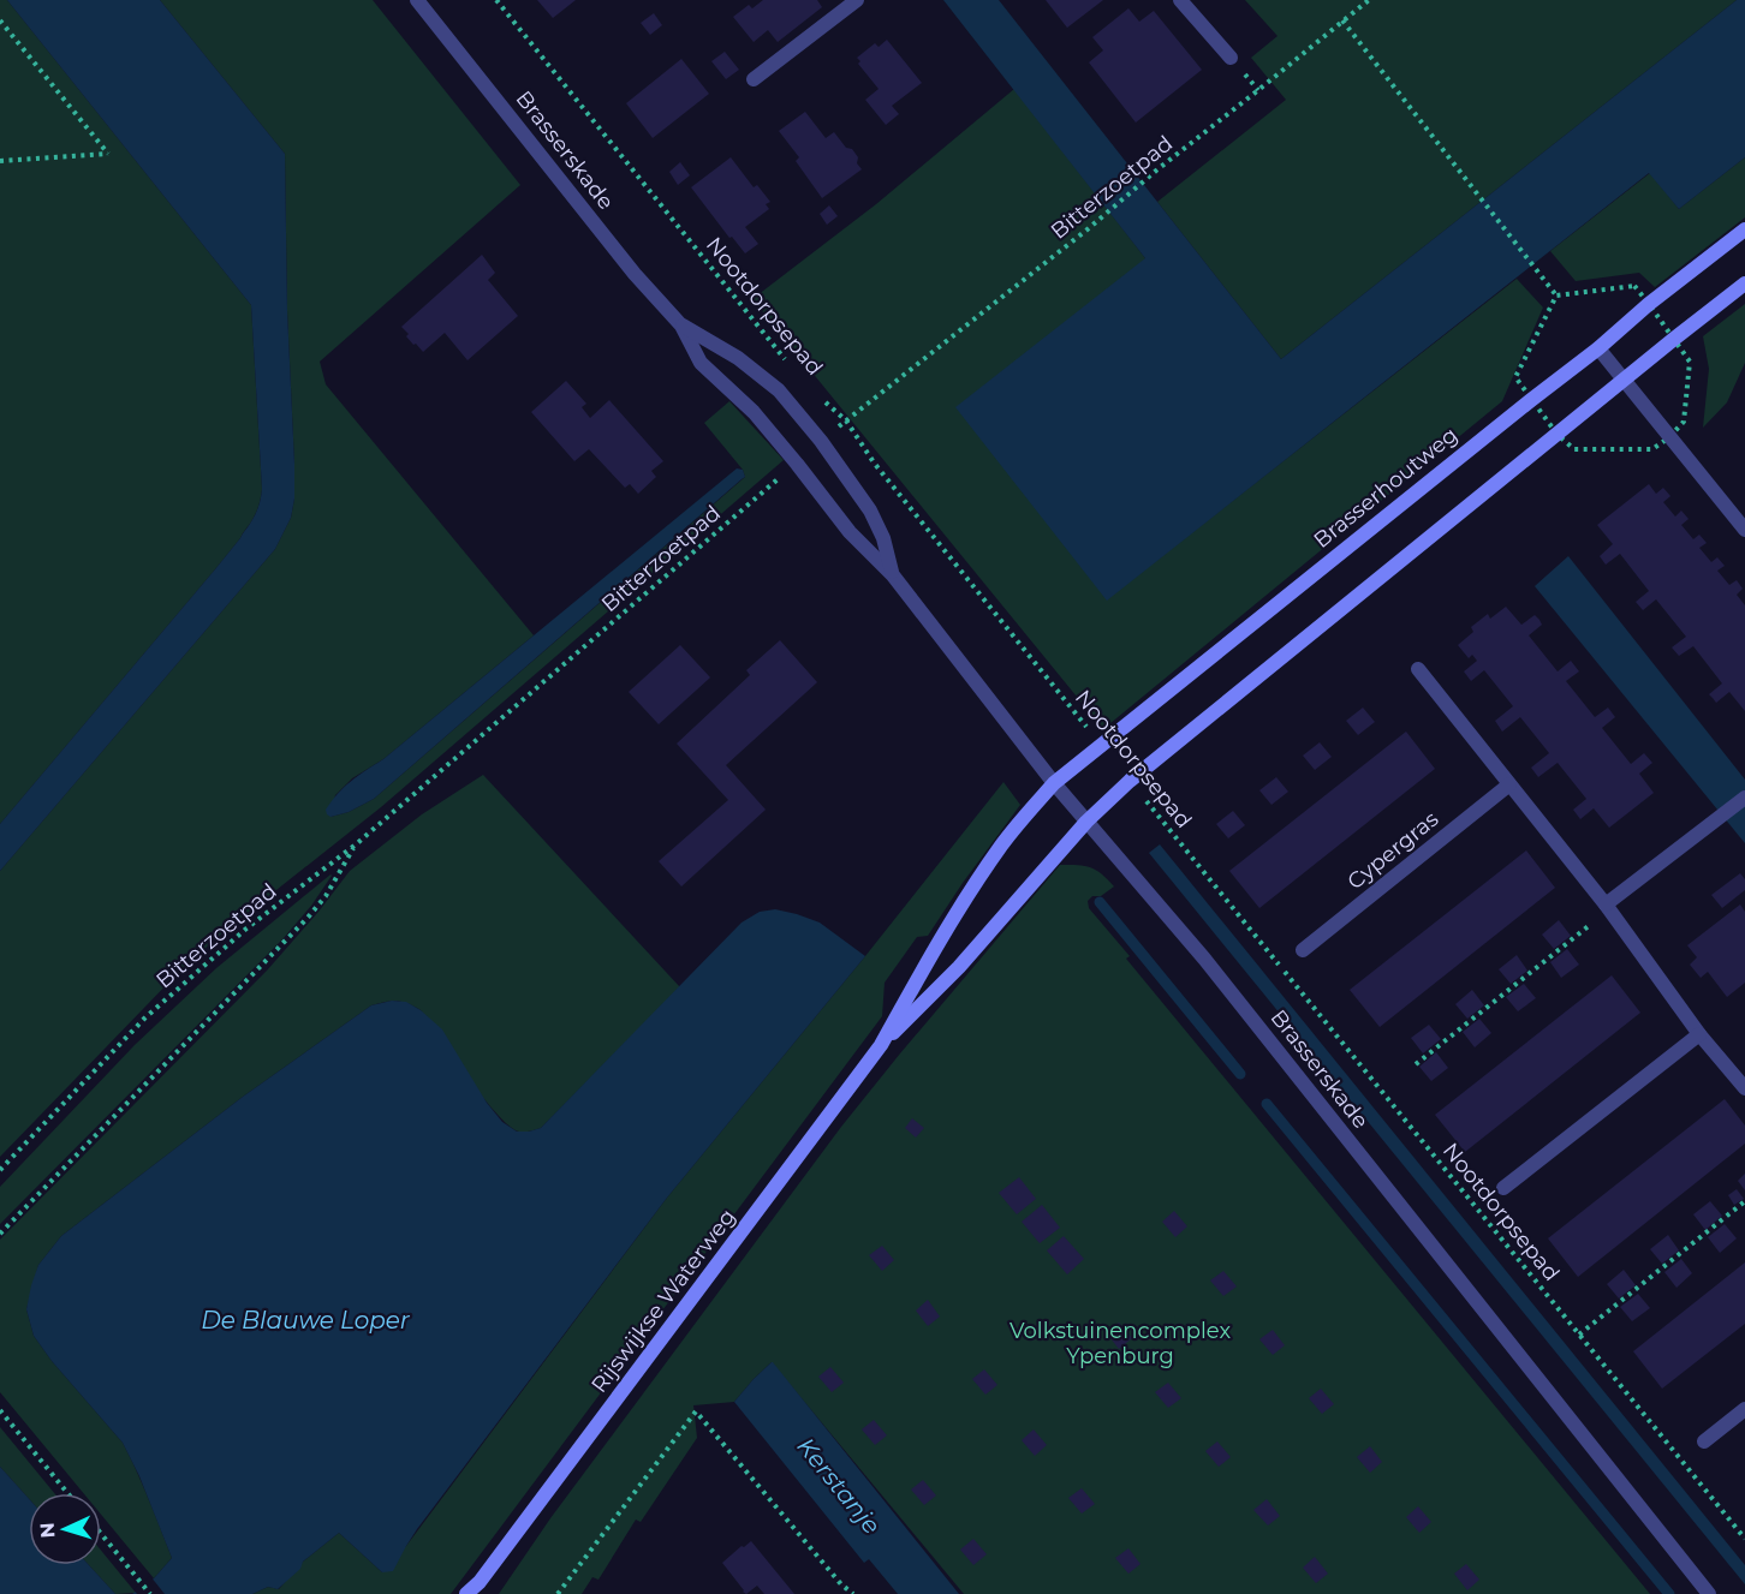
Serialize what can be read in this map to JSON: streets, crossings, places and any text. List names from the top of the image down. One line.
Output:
{"streets":{"main road":["Brasserhoutweg","Rijswijkse Waterweg"],"street":["Brasserskade","Cypergras"],"path":["Bitterzoetpad","Nootdorpsepad"]},"crossings":[["Brasserskade","Bitterzoetpad"],["Brasserskade","Brasserhoutweg"],["Brasserskade","Rijswijkse Waterweg"],["Bitterzoetpad","Nootdorpsepad"],["Nootdorpsepad","Brasserhoutweg"],["Brasserhoutweg","Rijswijkse Waterweg"]],"water":["De Blauwe Loper","Kerstanje"],"parks":["Volkstuinencomplex Ypenburg"],"north":"left"}
